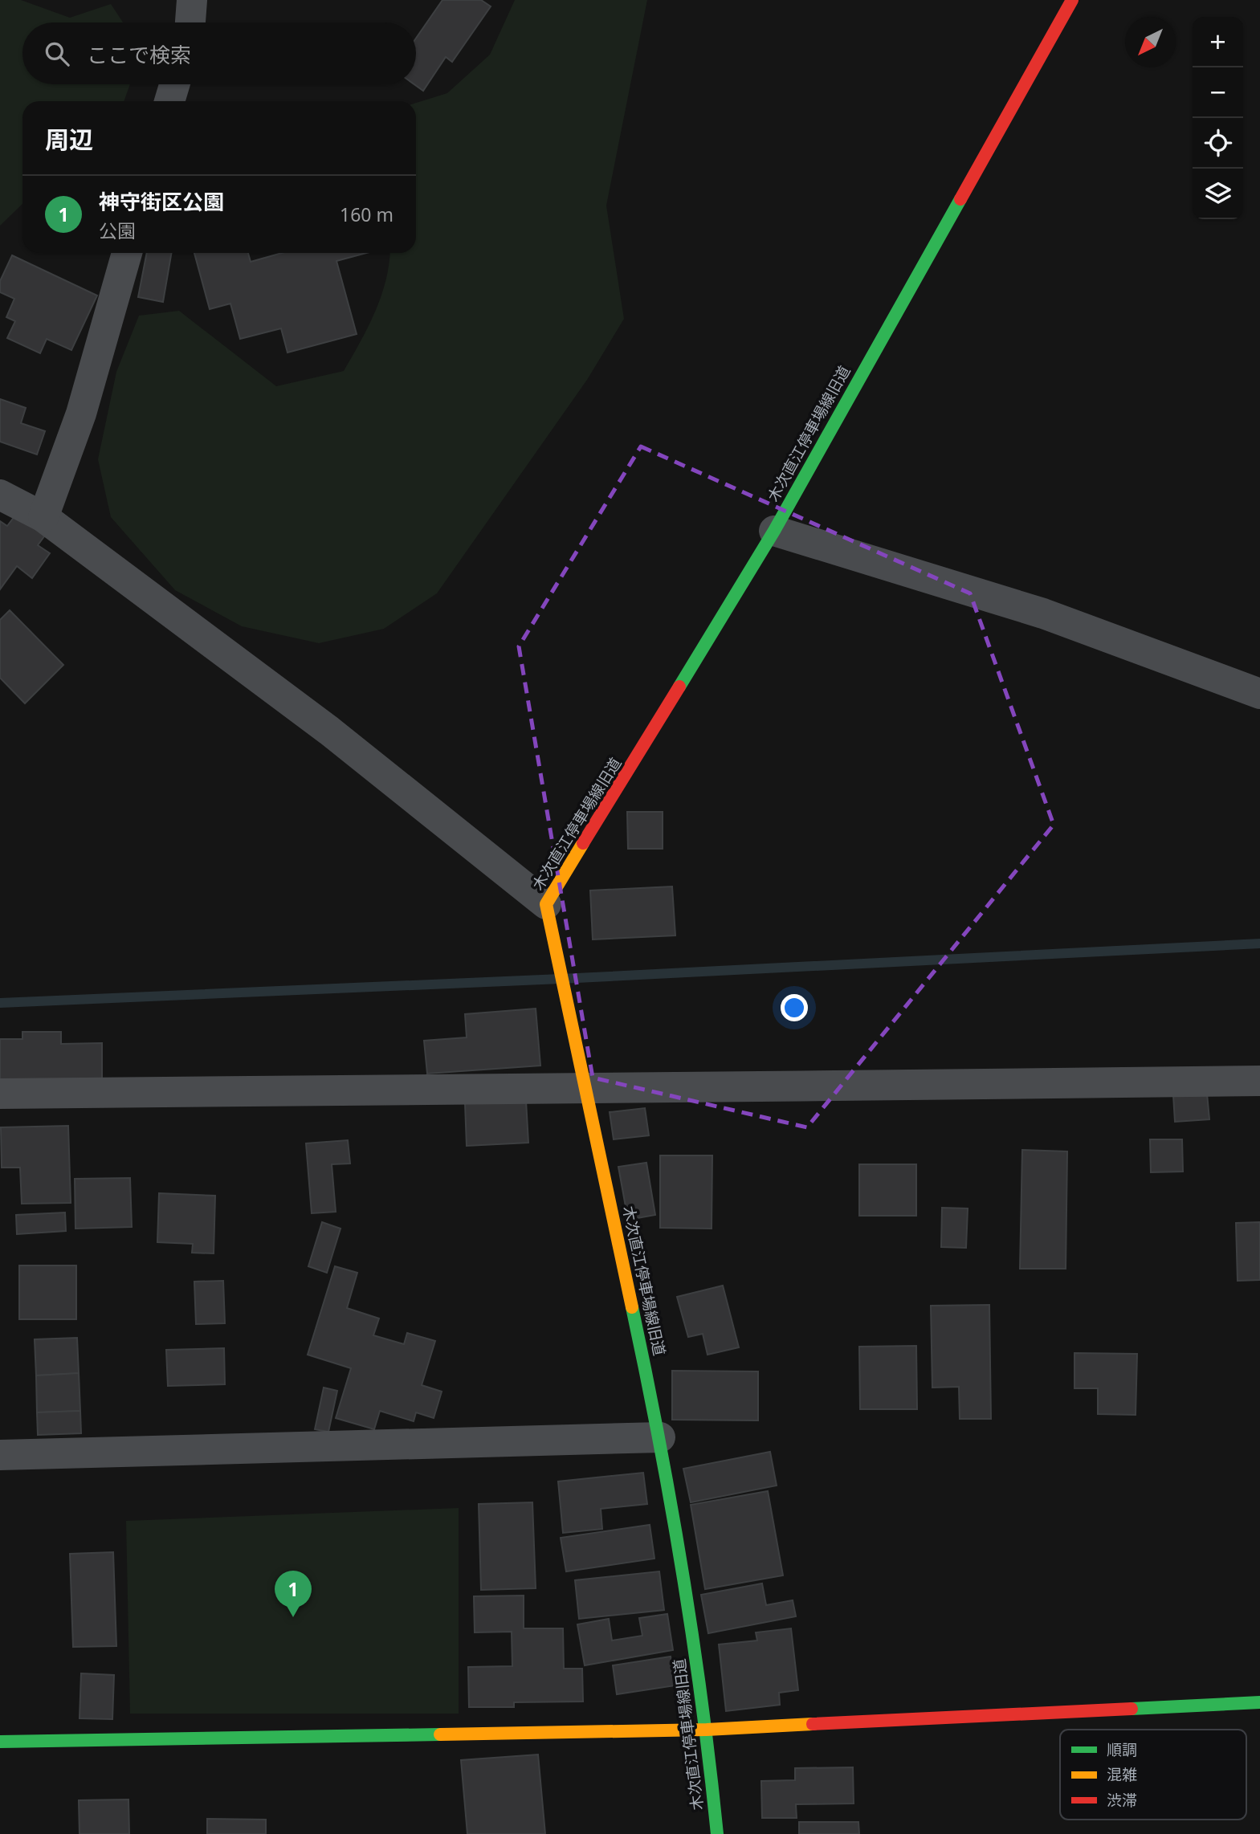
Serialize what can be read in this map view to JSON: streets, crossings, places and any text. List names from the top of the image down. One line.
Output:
{"streets":{"street":["木次直江停車場線旧道"]},"legend":["順調","混雑","渋滞"],"north":"bottom left","page":{"map_buttons":["+","−"],"search":"ここで検索","heading":"周辺","list":[{"mark":"1","name":"神守街区公園","note":"公園","value":"160 m"}],"pins":"1"}}
